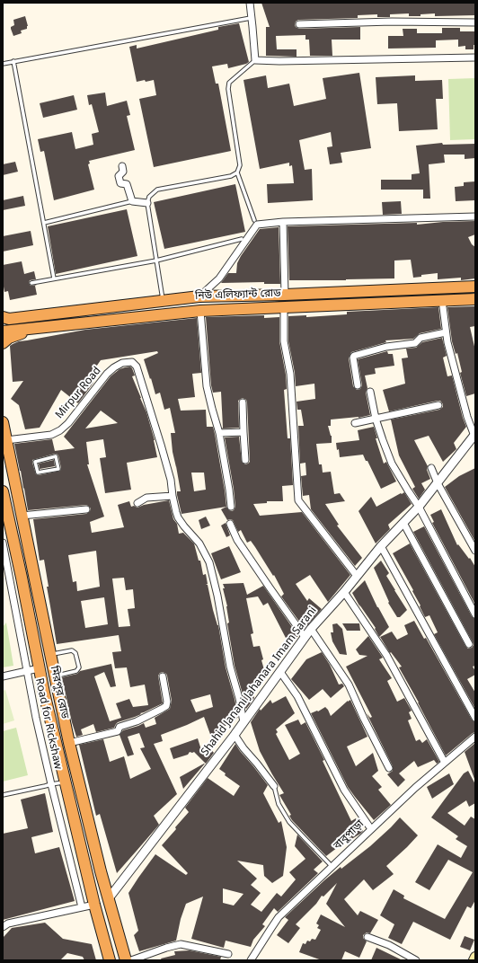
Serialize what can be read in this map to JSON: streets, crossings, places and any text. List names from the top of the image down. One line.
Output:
{"streets":{"highway":["নিউ এলিফ্যান্ট রোড","মিরপুর রোড"],"street":["Mirpur Road","Shahid Janani Jahanara Imam Sarani","Road for Rickshaw","বাবুপাড়া"]},"crossings":[["Mirpur Road","মিরপুর রোড"],["Shahid Janani Jahanara Imam Sarani","মিরপুর রোড"]]}
